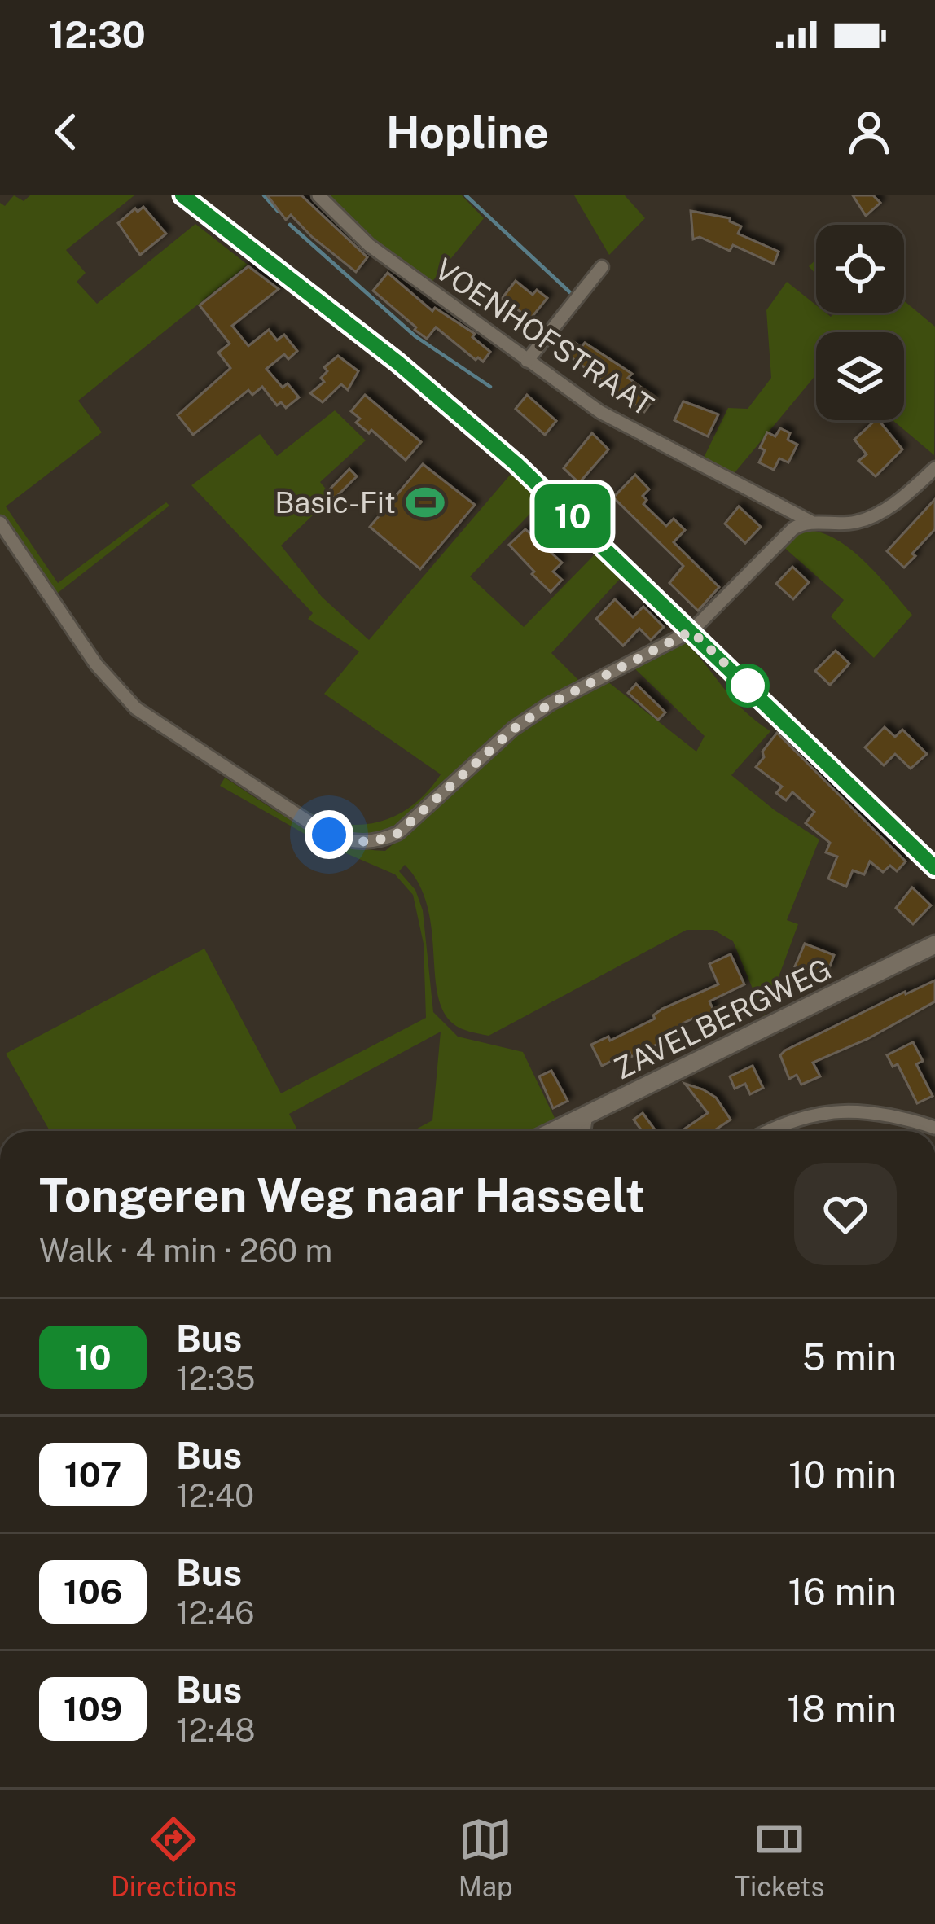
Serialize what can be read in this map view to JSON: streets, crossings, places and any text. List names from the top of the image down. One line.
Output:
{"streets":{"main road":["ZAVELBERGWEG"],"street":["VOENHOFSTRAAT"]},"places":{"sports":["Basic-Fit"]},"lines":["bus line 10"],"page":{"status":"12:30","header":"Hopline","on_map":"10","heading":["Tongeren Weg naar Hasselt","Walk · 4 min · 260 m"],"list":[{"mark":"10","name":"Bus","note":"12:35","value":"5 min"},{"mark":"107","name":"Bus","note":"12:40","value":"10 min"},{"mark":"106","name":"Bus","note":"12:46","value":"16 min"},{"mark":"109","name":"Bus","note":"12:48","value":"18 min"}],"tabs":["Directions","Map","Tickets"]}}
